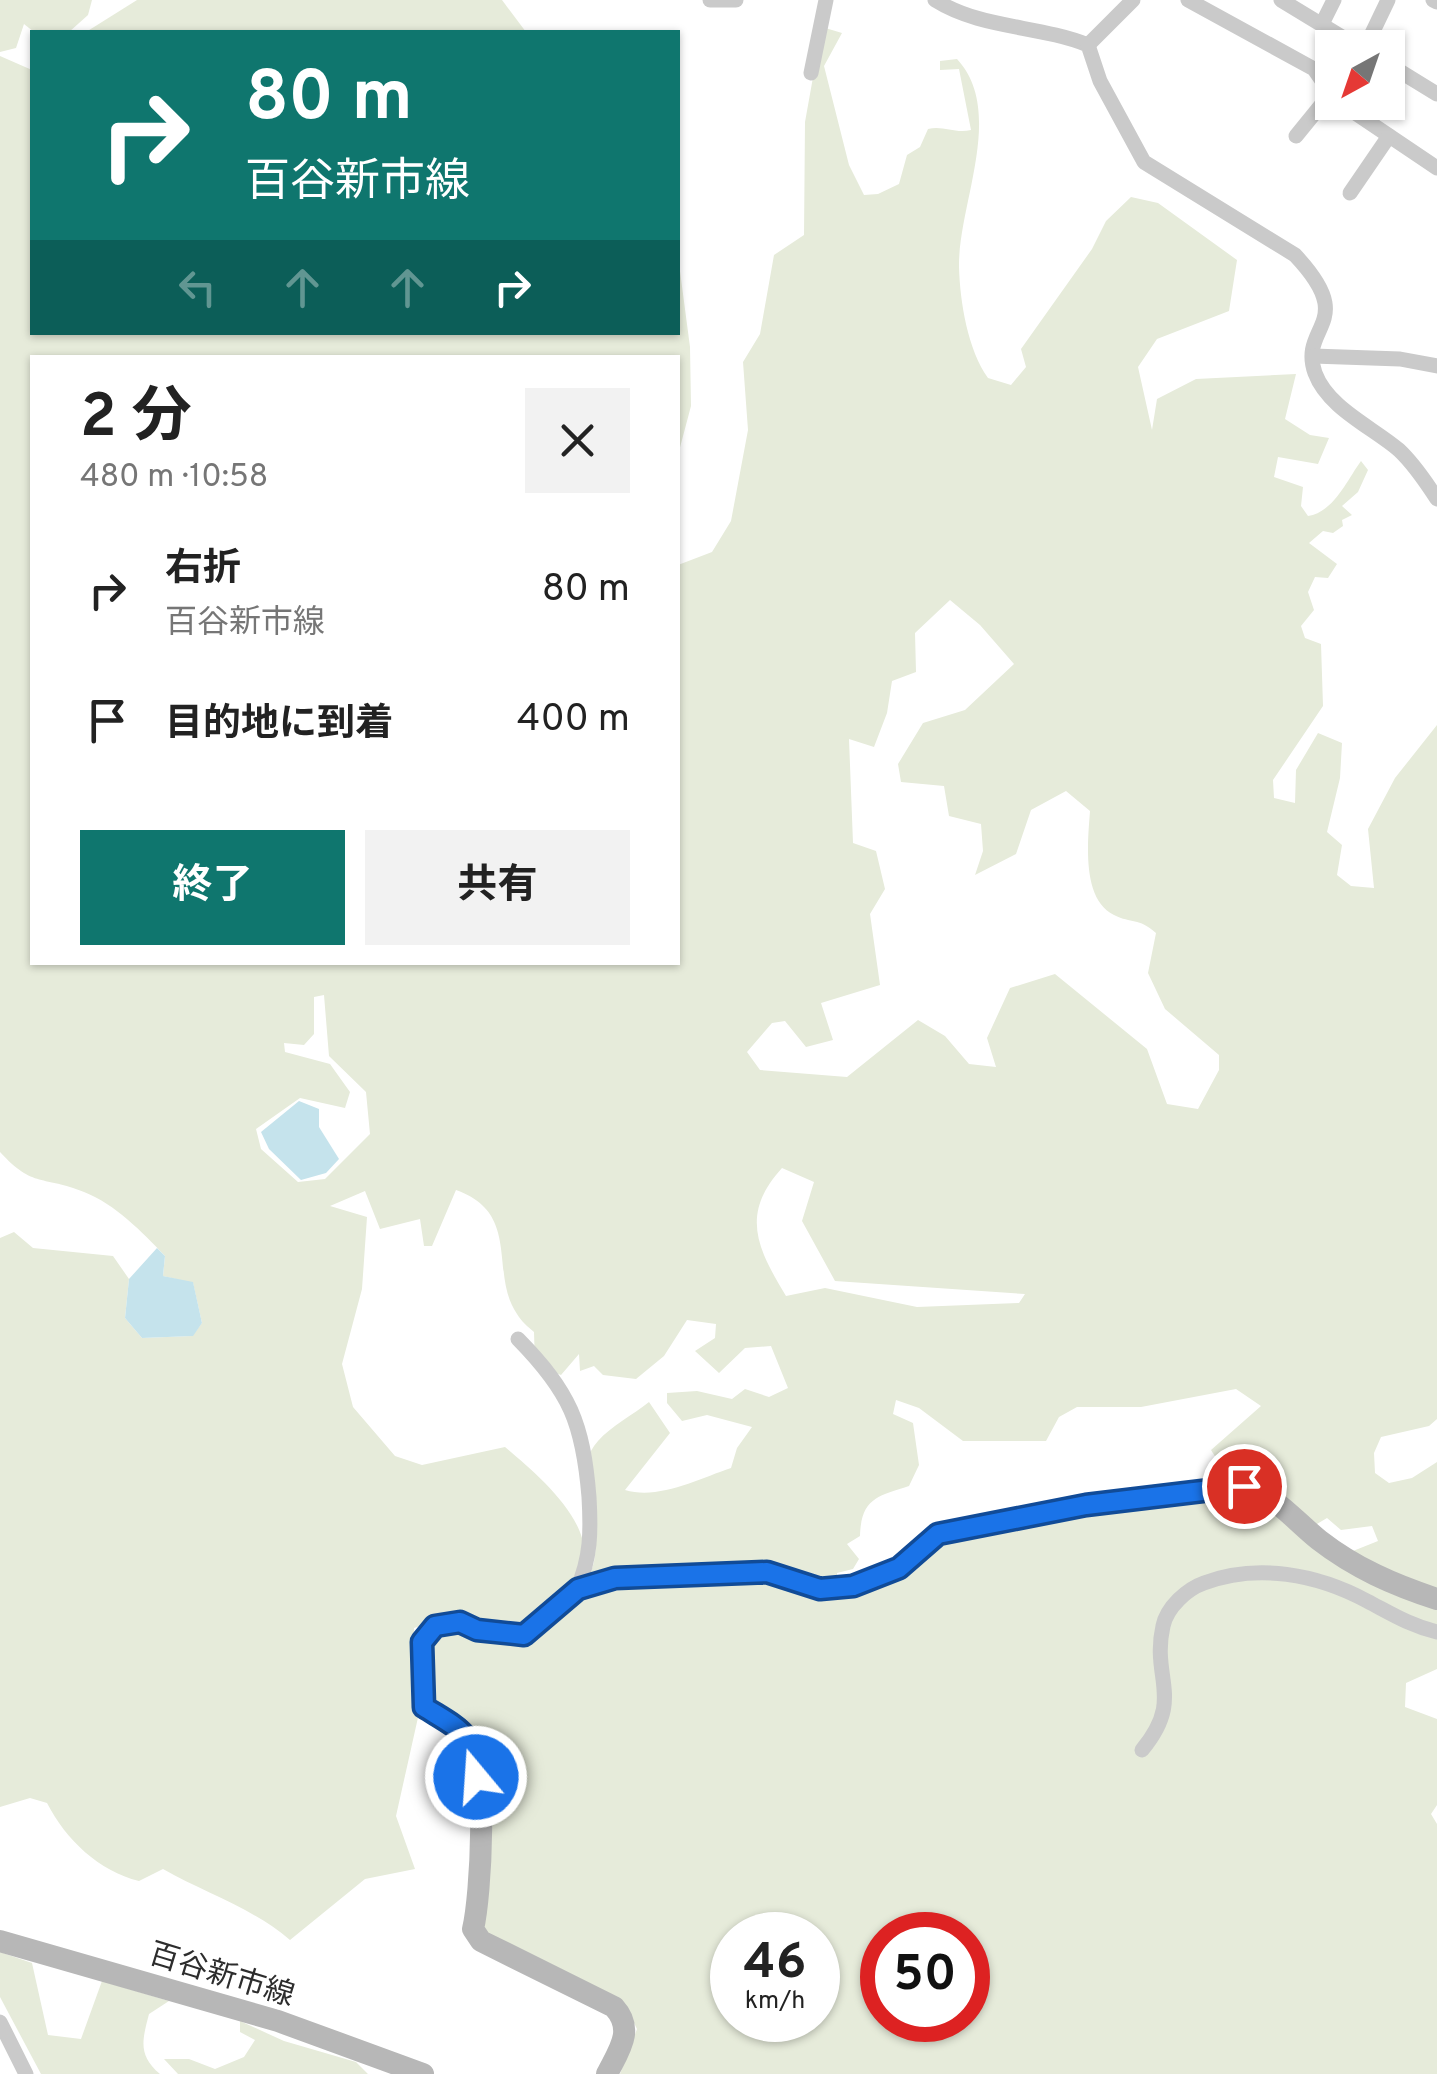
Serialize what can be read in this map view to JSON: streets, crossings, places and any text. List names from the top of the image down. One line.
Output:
{"streets":{"main road":["百谷新市線"]},"north":"bottom left","page":{"turn":["80 m","百谷新市線"],"heading":["2 分","480 m · 10:58"],"list":[{"name":"右折","note":"百谷新市線","value":"80 m"},{"name":"目的地に到着","value":"400 m"}],"buttons":["終了","共有"],"speed":"46 km/h","limit":"50"}}
